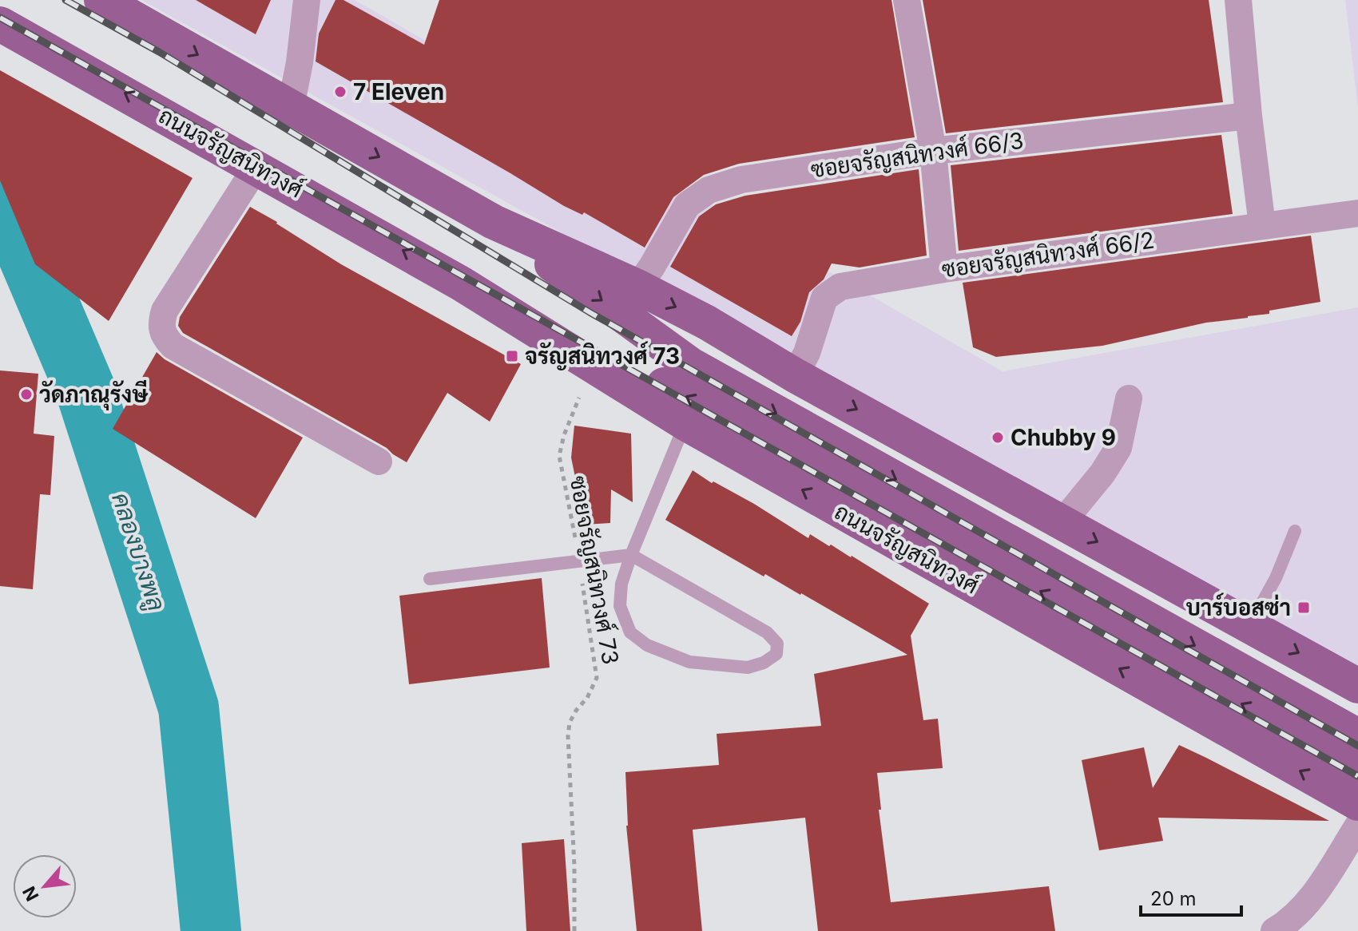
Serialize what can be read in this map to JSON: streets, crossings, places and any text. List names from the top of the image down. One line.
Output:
{"streets":{"main road":["ถนนจรัญสนิทวงศ์"],"street":["ซอยจรัญสนิทวงศ์ 66/3","ซอยจรัญสนิทวงศ์ 66/2"],"path":["ซอยจรัญสนิทวงศ์ 73"]},"crossings":[["ถนนจรัญสนิทวงศ์","ซอยจรัญสนิทวงศ์ 73"]],"water":["คลองบางพลู"],"places":{"other":["7 Eleven","วัดภาณุรังษี","Chubby 9"],"transit":["จรัญสนิทวงศ์ 73","บาร์บอสซ่า"]},"scale_bar":"20 m","north":"bottom left"}
